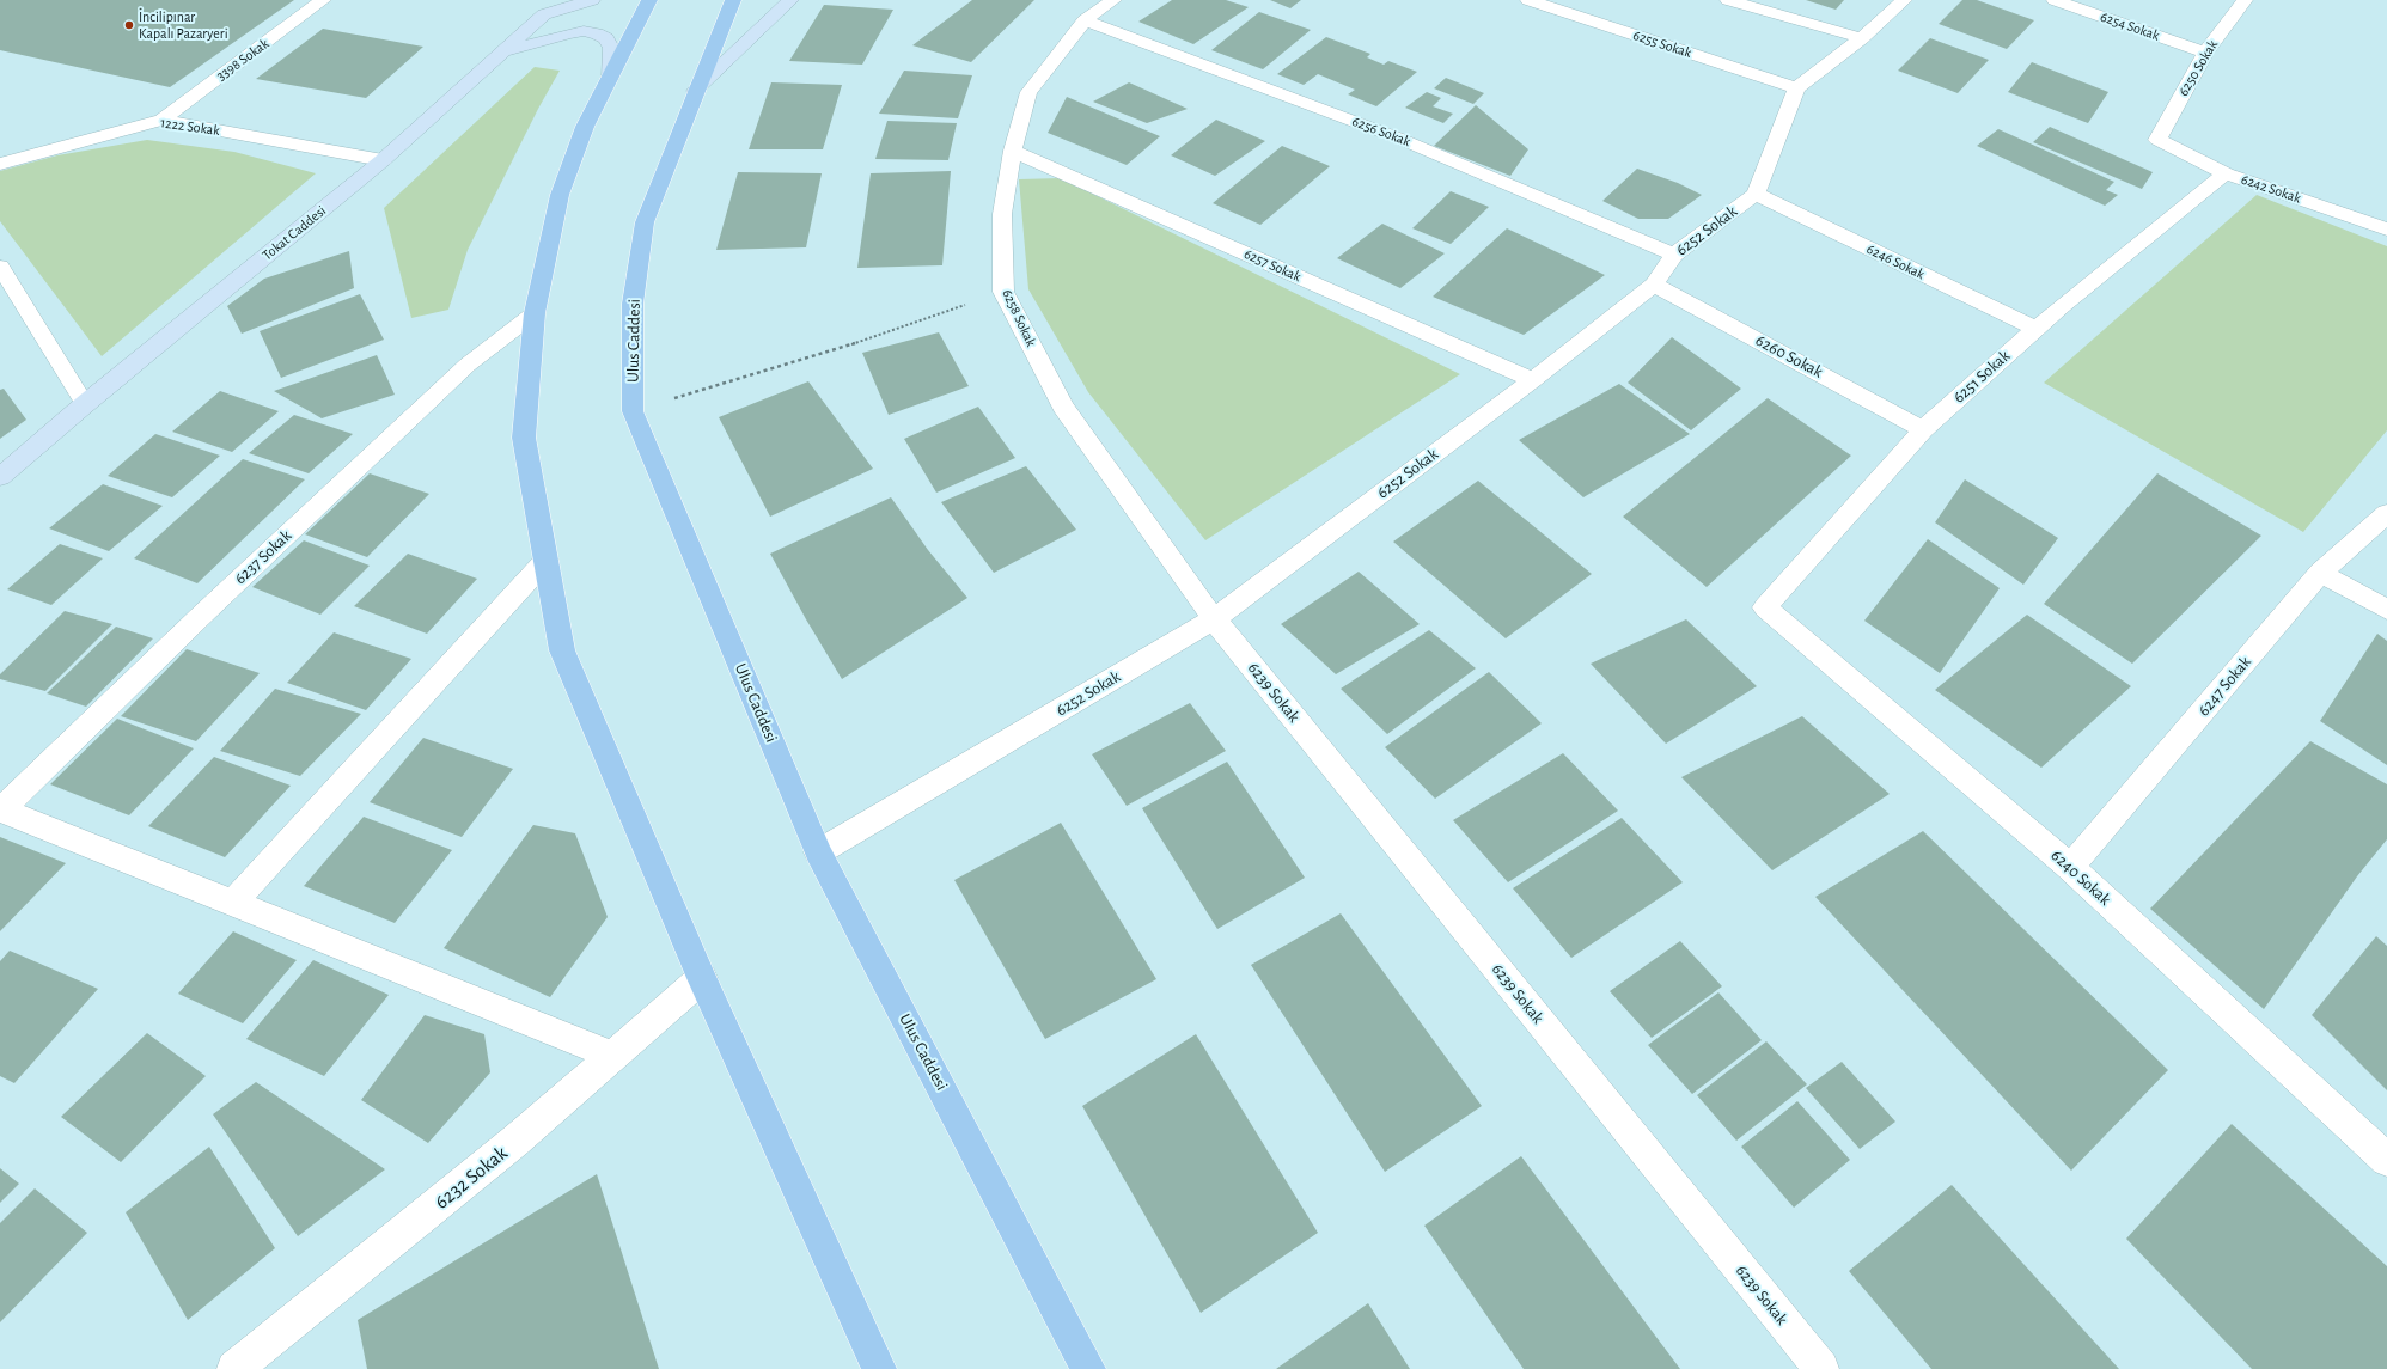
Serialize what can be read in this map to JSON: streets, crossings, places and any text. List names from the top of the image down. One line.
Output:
{"streets":{"main road":["Tokat Caddesi","Ulus Caddesi"],"street":["6254 Sokak","6255 Sokak","3398 Sokak","6250 Sokak","1222 Sokak","6256 Sokak","6242 Sokak","6252 Sokak","6246 Sokak","6257 Sokak","6258 Sokak","6260 Sokak","6251 Sokak","6237 Sokak","6247 Sokak","6239 Sokak","6240 Sokak","6232 Sokak"]},"crossings":[["6254 Sokak","6250 Sokak"],["3398 Sokak","1222 Sokak"],["6250 Sokak","6242 Sokak"],["1222 Sokak","Tokat Caddesi"],["6256 Sokak","6252 Sokak"],["6256 Sokak","6258 Sokak"],["6242 Sokak","6251 Sokak"],["6252 Sokak","6246 Sokak"],["6252 Sokak","6257 Sokak"],["6252 Sokak","6258 Sokak"],["6252 Sokak","Ulus Caddesi"],["6252 Sokak","6260 Sokak"],["6252 Sokak","6239 Sokak"],["6246 Sokak","6251 Sokak"],["6257 Sokak","6258 Sokak"],["6258 Sokak","6239 Sokak"],["6260 Sokak","6251 Sokak"],["6251 Sokak","6240 Sokak"],["6247 Sokak","6240 Sokak"]],"places":["İncilipınar Kapalı Pazaryeri"]}
